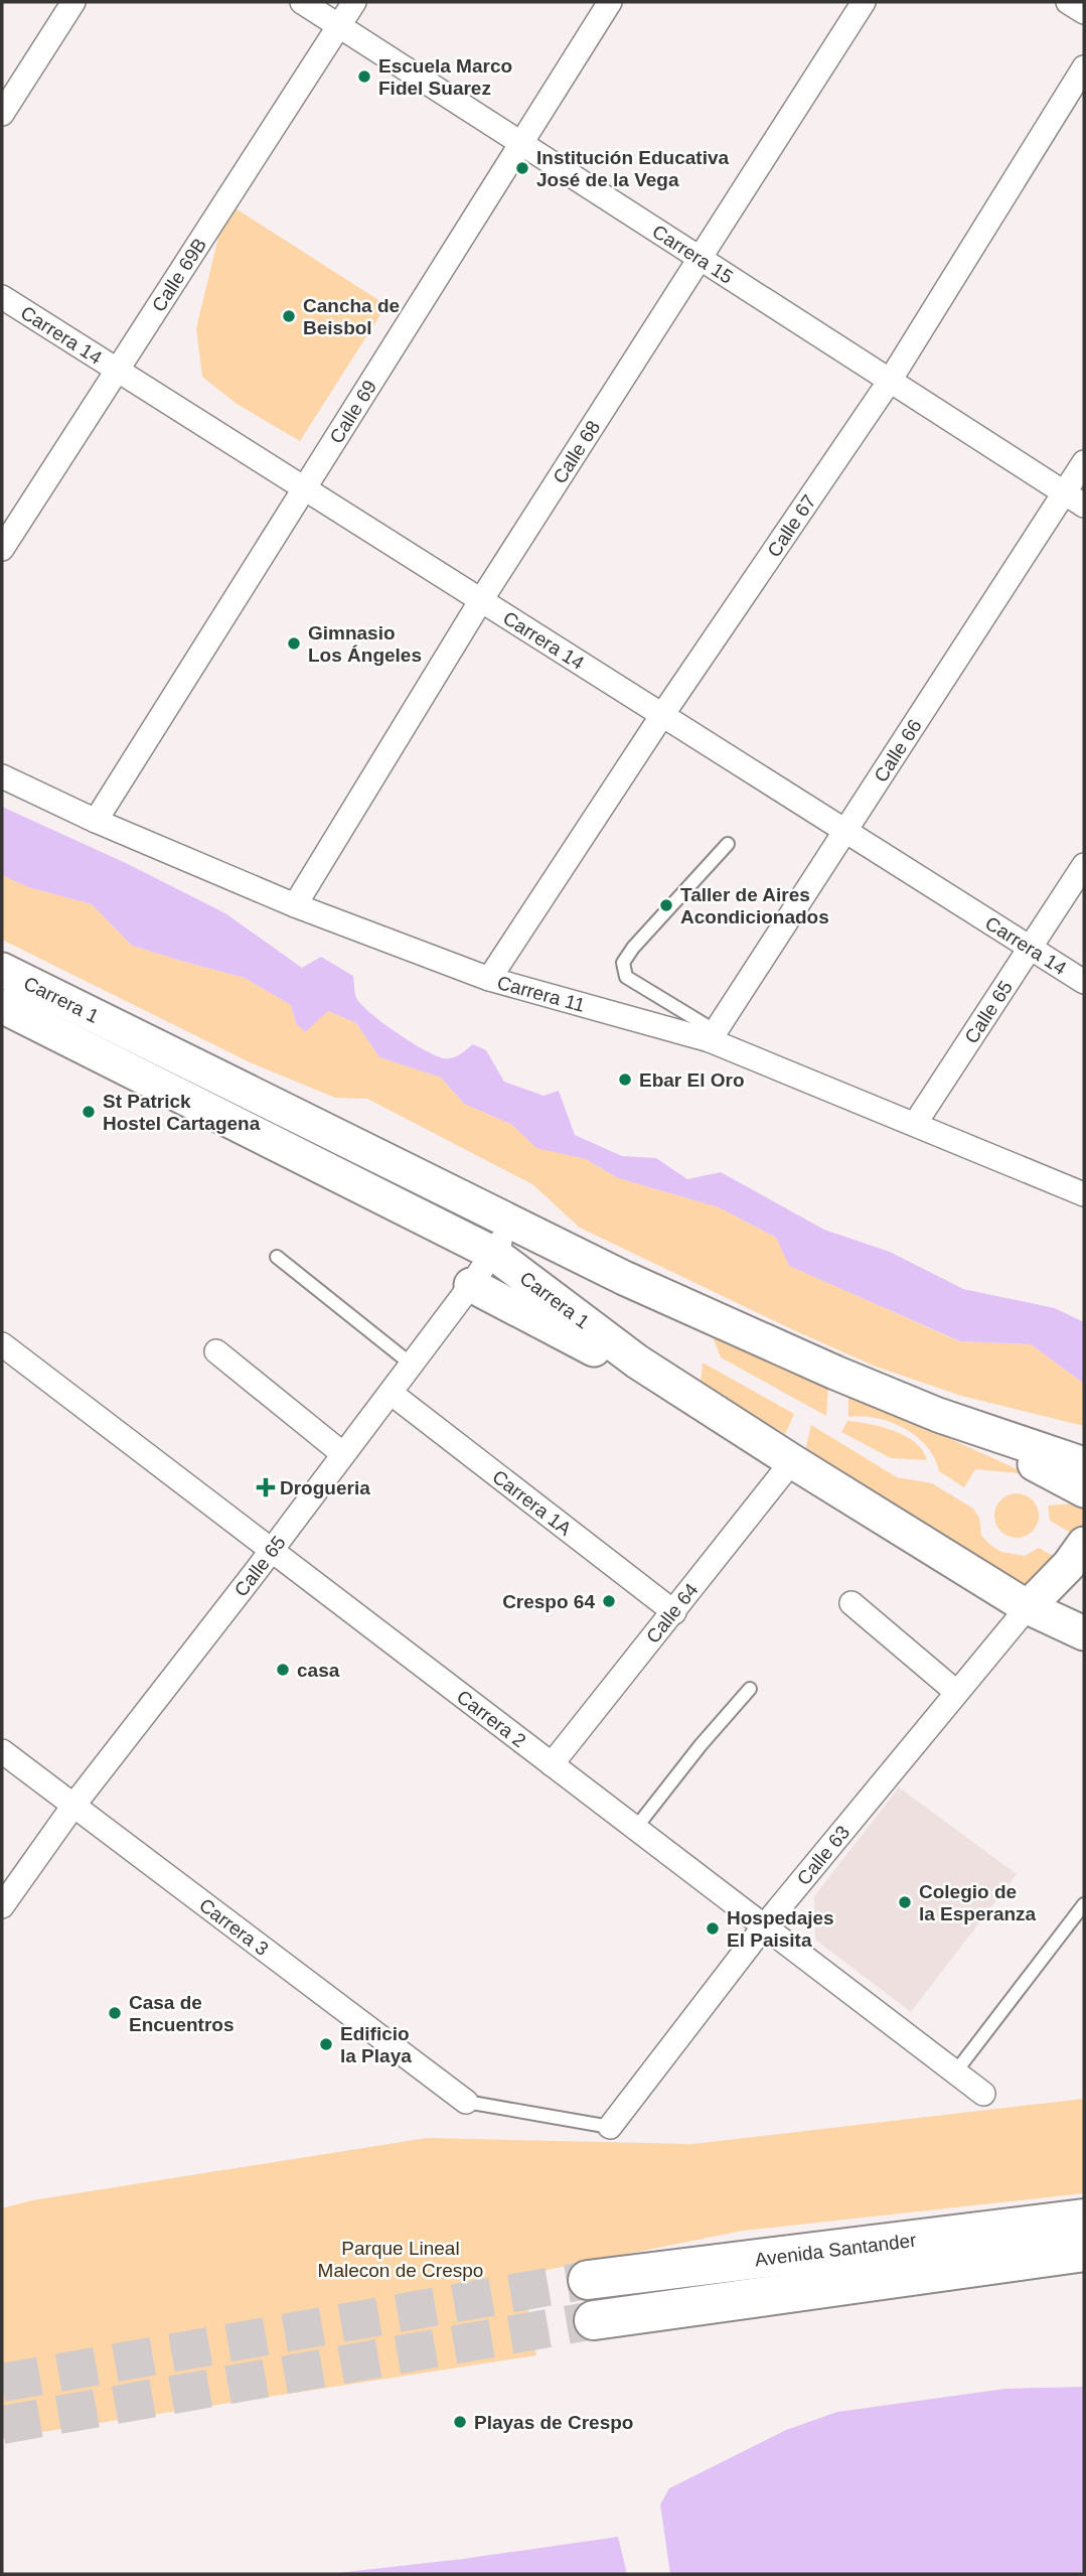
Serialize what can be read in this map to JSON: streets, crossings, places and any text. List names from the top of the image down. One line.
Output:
{"streets":{"highway":["Avenida Santander"],"main road":["Carrera 1"],"street":["Carrera 15","Calle 69B","Carrera 14","Calle 69","Calle 68","Calle 67","Calle 66","Carrera 11","Calle 65","Carrera 1A","Calle 64","Carrera 2","Calle 63","Carrera 3"]},"crossings":[["Carrera 15","Calle 69B"],["Carrera 15","Calle 69"],["Carrera 15","Calle 68"],["Carrera 15","Calle 67"],["Carrera 15","Calle 66"],["Calle 69B","Carrera 14"],["Carrera 14","Calle 69"],["Carrera 14","Calle 68"],["Carrera 14","Calle 67"],["Carrera 14","Calle 66"],["Carrera 14","Calle 65"],["Calle 69","Carrera 11"],["Calle 68","Carrera 11"],["Calle 67","Carrera 11"],["Calle 66","Carrera 11"],["Carrera 11","Calle 65"],["Carrera 1","Calle 65"],["Carrera 1","Calle 64"],["Carrera 1","Calle 63"],["Calle 65","Carrera 1A"],["Calle 65","Carrera 2"],["Calle 65","Carrera 3"],["Carrera 1A","Calle 64"],["Calle 64","Carrera 2"],["Carrera 2","Calle 63"],["Calle 63","Carrera 3"]],"parks":["Parque Lineal Malecon de Crespo"],"places":{"other":["Escuela Marco Fidel Suarez","Institución Educativa José de la Vega","Cancha de Beisbol","Gimnasio Los Ángeles","Taller de Aires Acondicionados","Ebar El Oro","St Patrick Hostel Cartagena","Crespo 64","casa","Colegio de la Esperanza","Hospedajes El Paisita","Casa de Encuentros","Edificio la Playa","Playas de Crespo"],"health":["Drogueria"]}}
